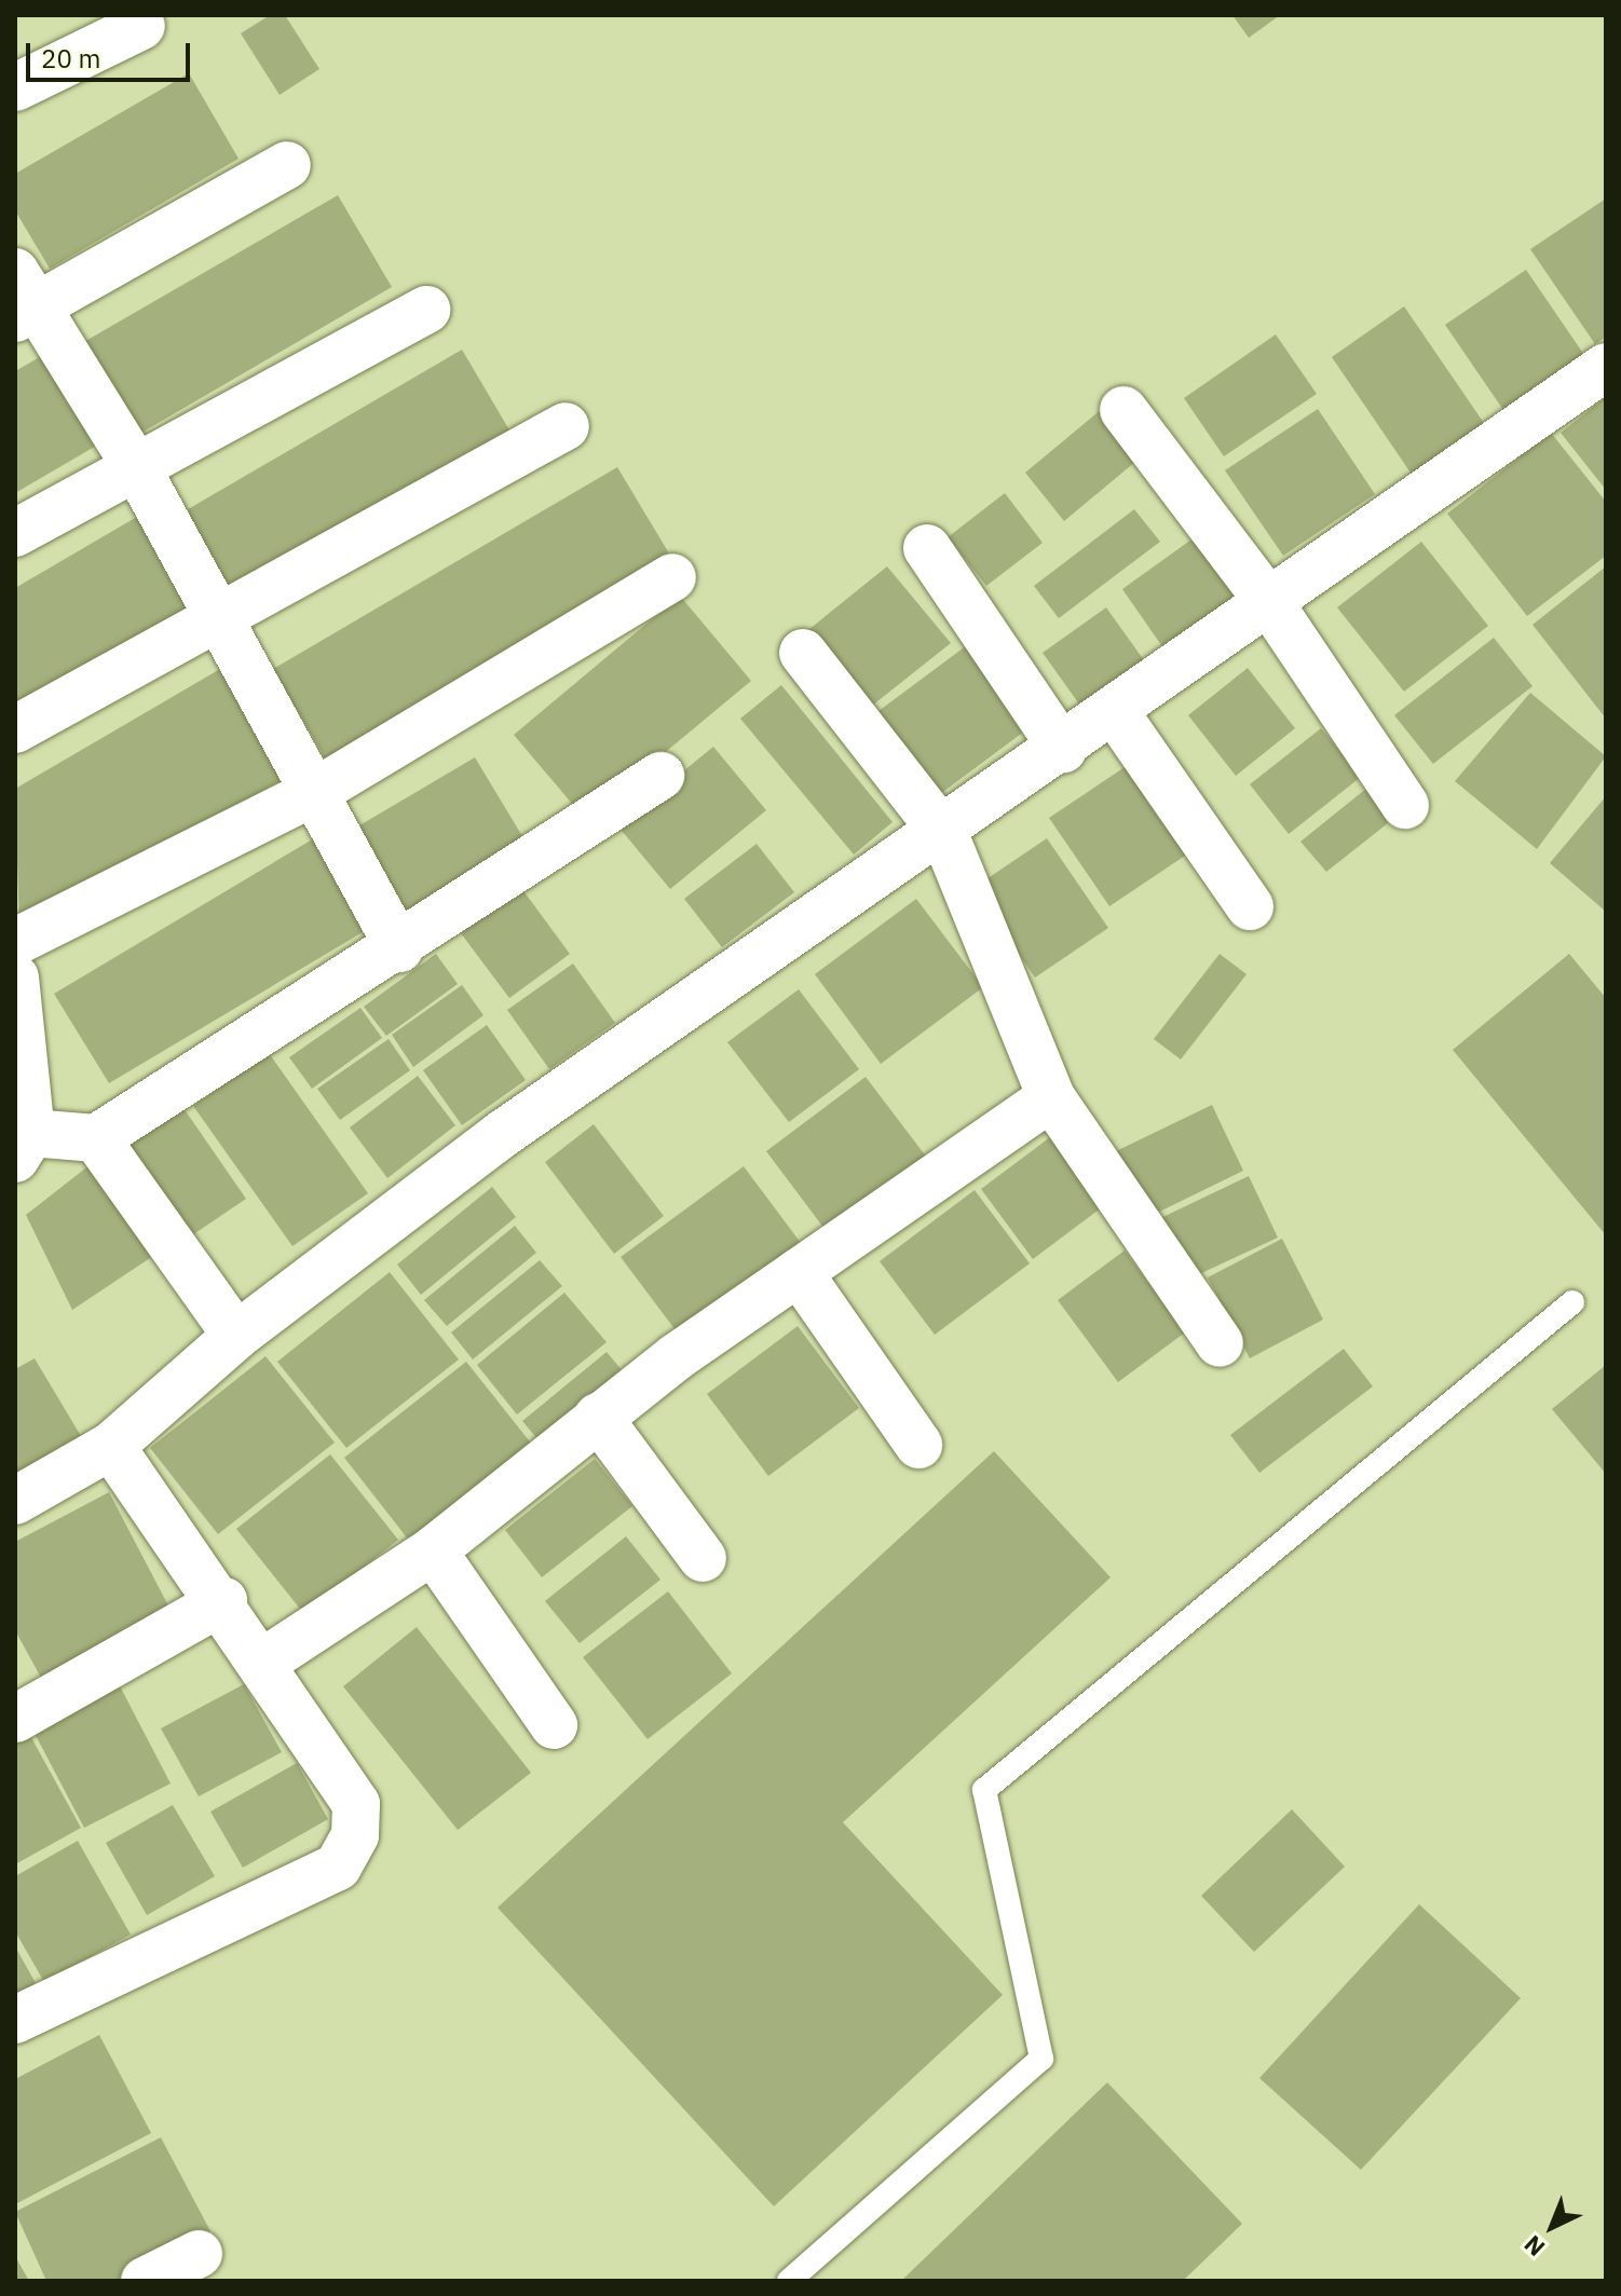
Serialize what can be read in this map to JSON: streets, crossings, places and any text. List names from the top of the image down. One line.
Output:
{"scale_bar":"20 m","north":"bottom left"}
